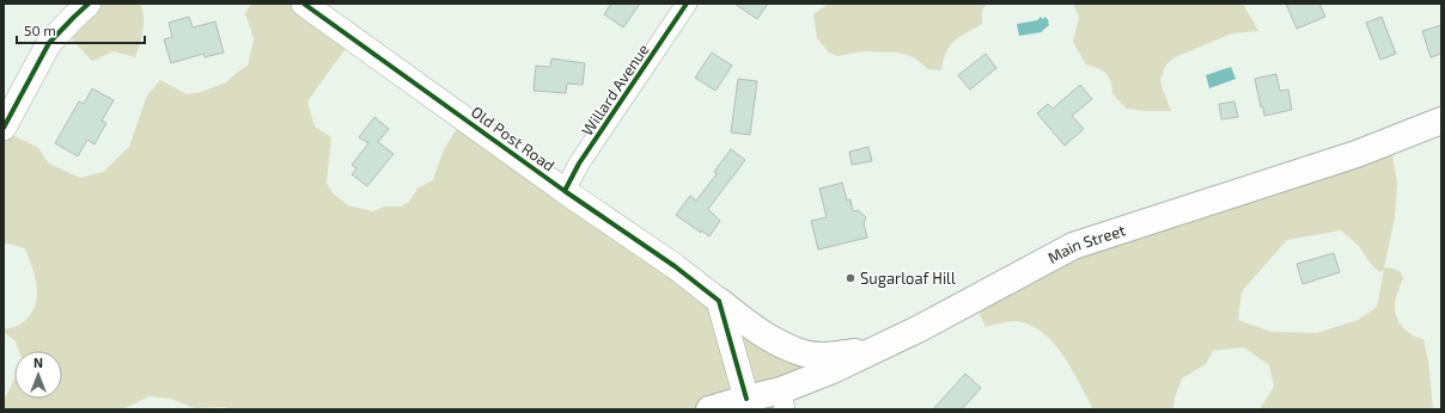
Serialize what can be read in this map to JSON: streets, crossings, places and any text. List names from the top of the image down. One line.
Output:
{"streets":{"main road":["Main Street"],"street":["Willard Avenue","Old Post Road"]},"crossings":[["Willard Avenue","Old Post Road"]],"places":["Sugarloaf Hill"],"scale_bar":"50 m","north":"top"}
